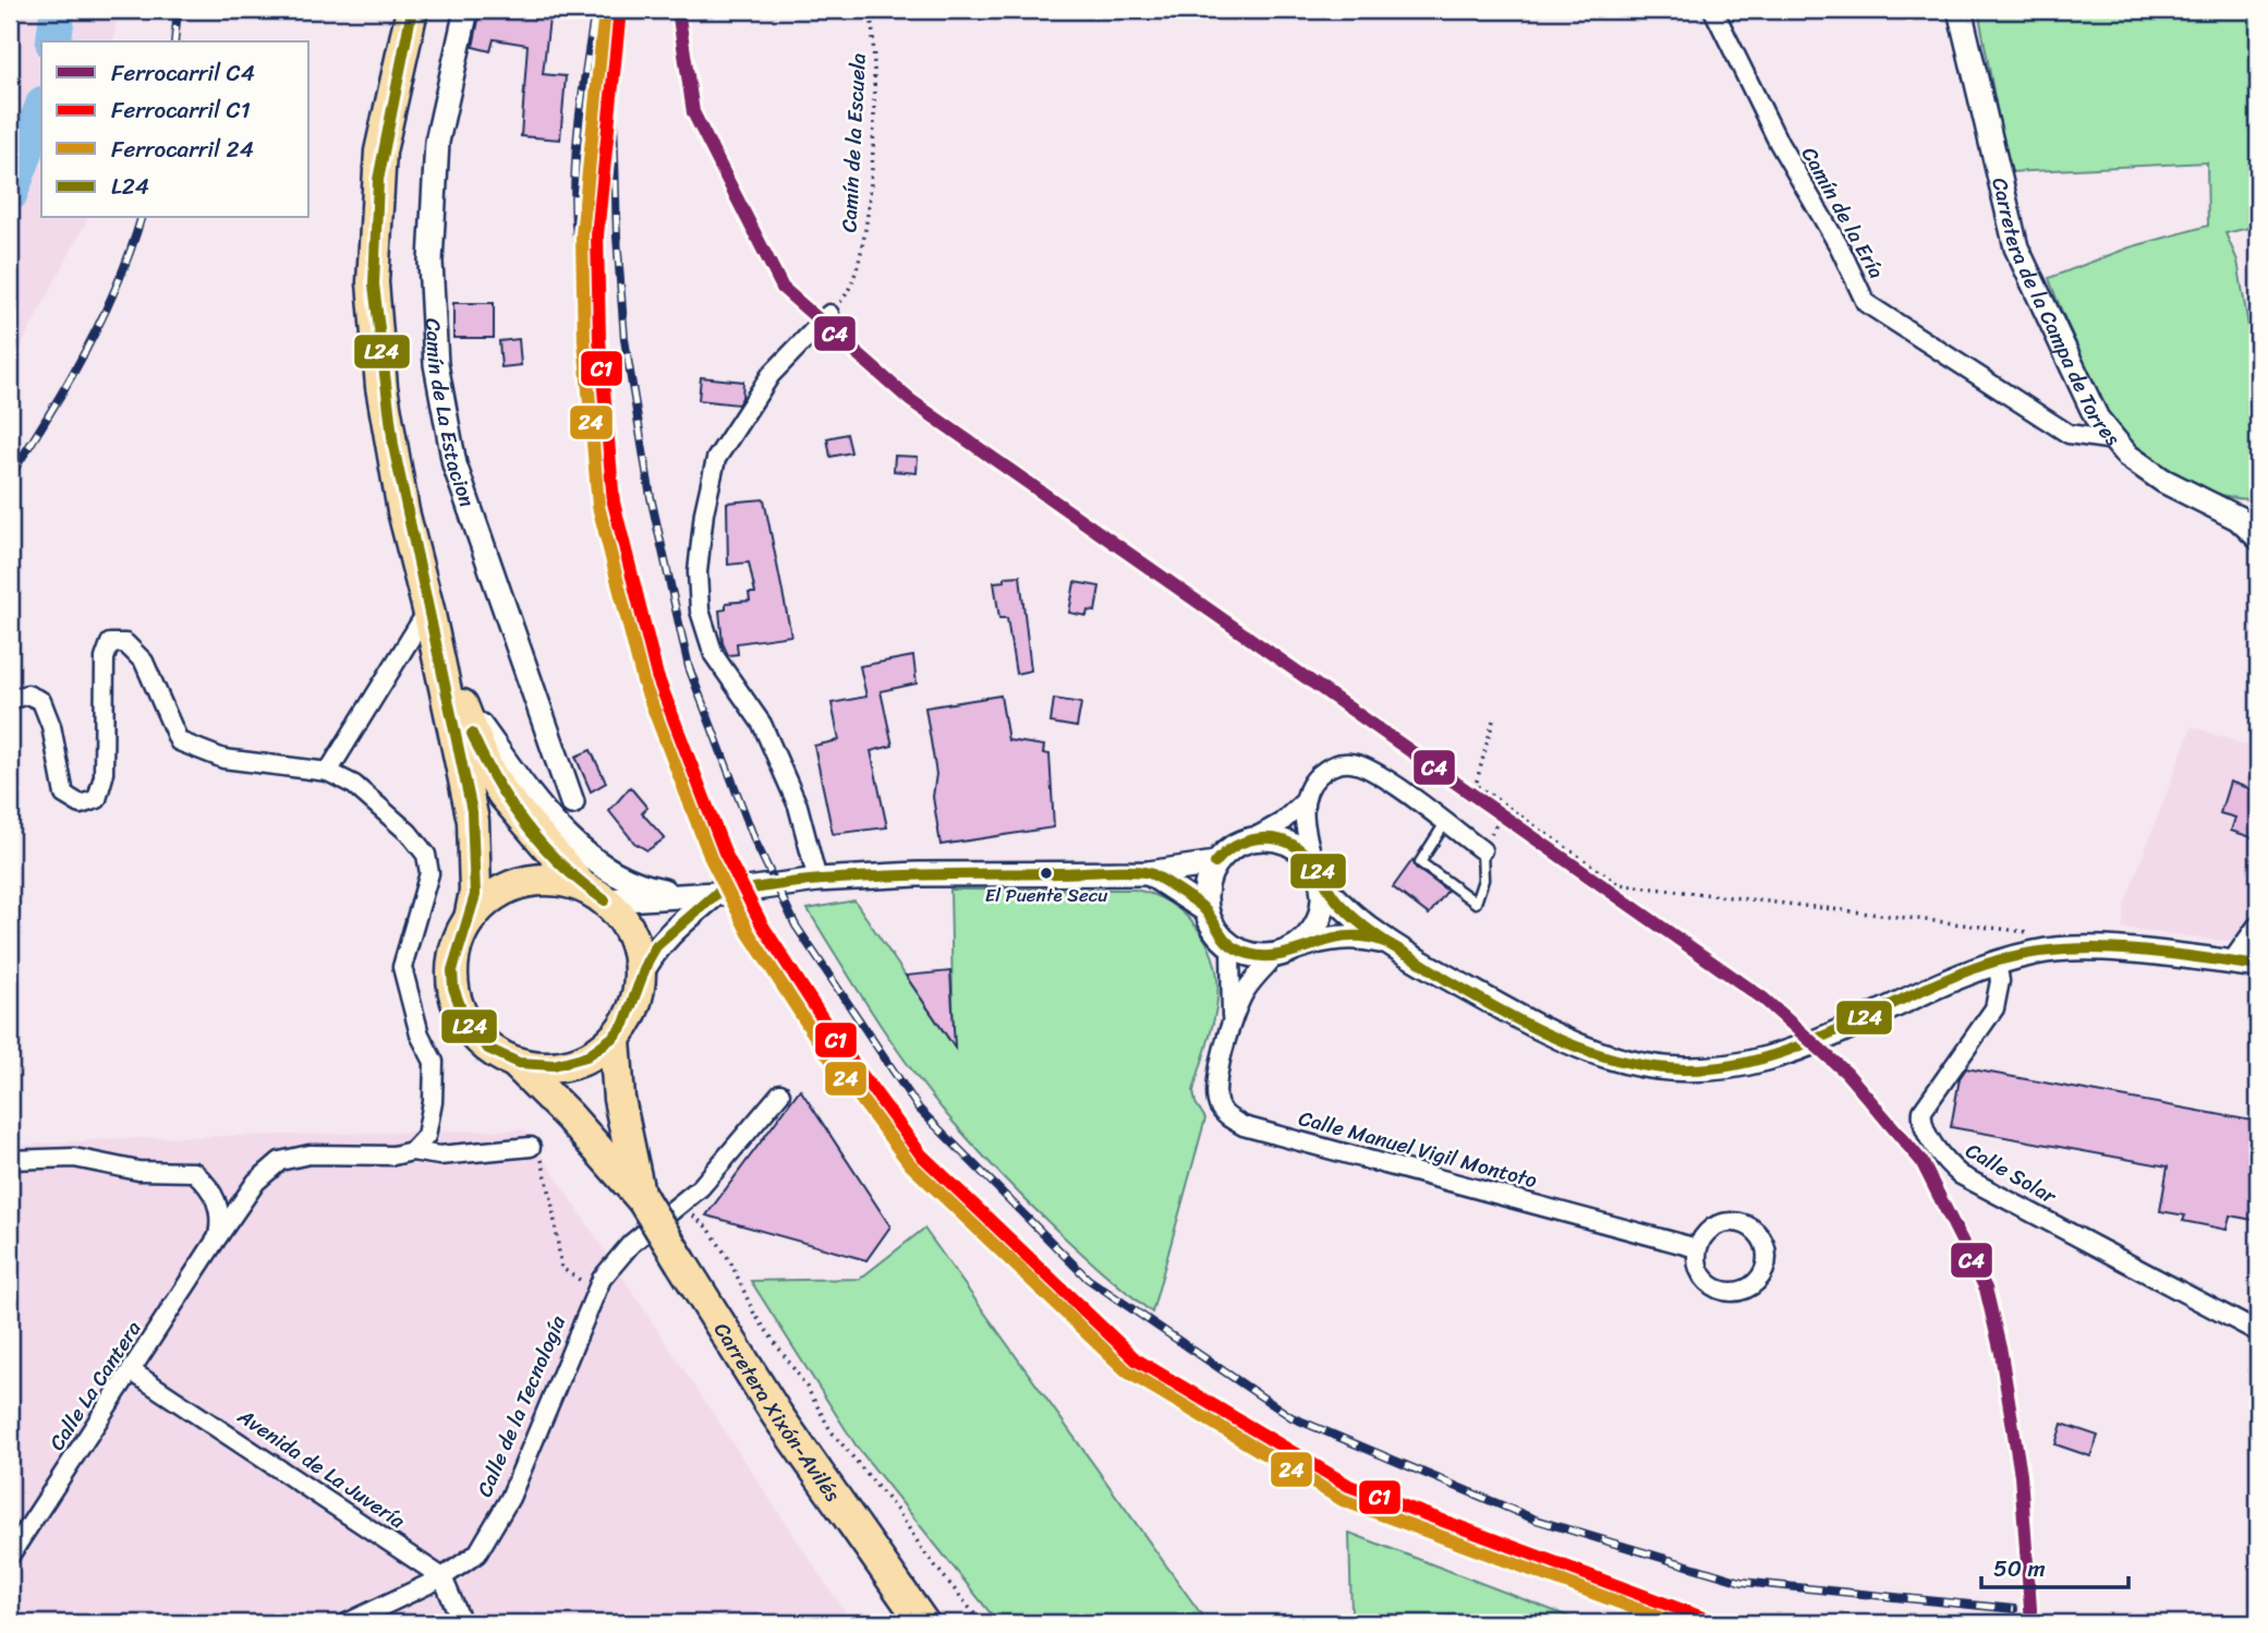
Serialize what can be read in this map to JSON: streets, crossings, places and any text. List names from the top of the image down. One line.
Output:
{"streets":{"highway":["Carretera Xixón-Avilés"],"street":["Camín de la Ería","Carretera de la Campa de Torres","Camín de La Estacion","Calle Manuel Vigil Montoto","Calle Solar","Calle La Cantera","Calle de la Tecnología","Avenida de La Juvería"],"path":["Camín de la Escuela"]},"crossings":[["Camín de la Ería","Carretera de la Campa de Torres"],["Calle La Cantera","Avenida de La Juvería"],["Calle de la Tecnología","Avenida de La Juvería"]],"places":["El Puente Secu"],"lines":["rail line C4","rail line C1","rail line 24","transit line L24"],"legend":["Ferrocarril C4","Ferrocarril C1","Ferrocarril 24","L24"],"scale_bar":"50 m"}
